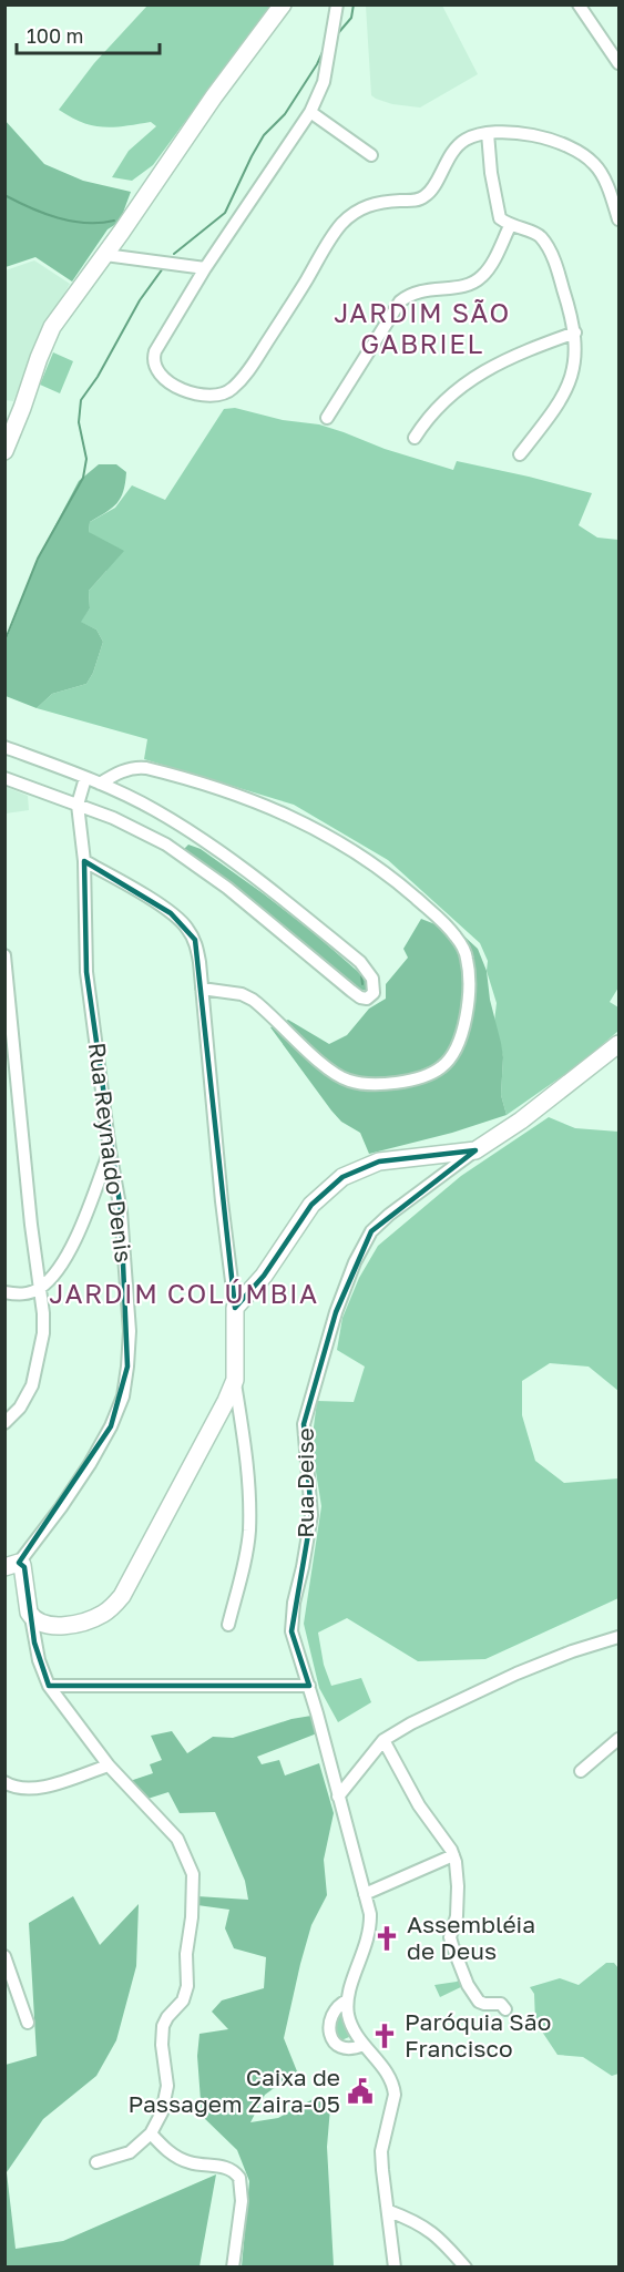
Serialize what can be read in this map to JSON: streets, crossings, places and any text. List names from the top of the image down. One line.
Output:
{"streets":{"street":["Rua Reynaldo Denis","Rua Deise"]},"districts":["JARDIM SÃO GABRIEL","JARDIM COLÚMBIA"],"places":{"church":["Assembléia de Deus","Paróquia São Francisco"],"public building":["Caixa de Passagem Zaira-05"]},"scale_bar":"100 m"}
